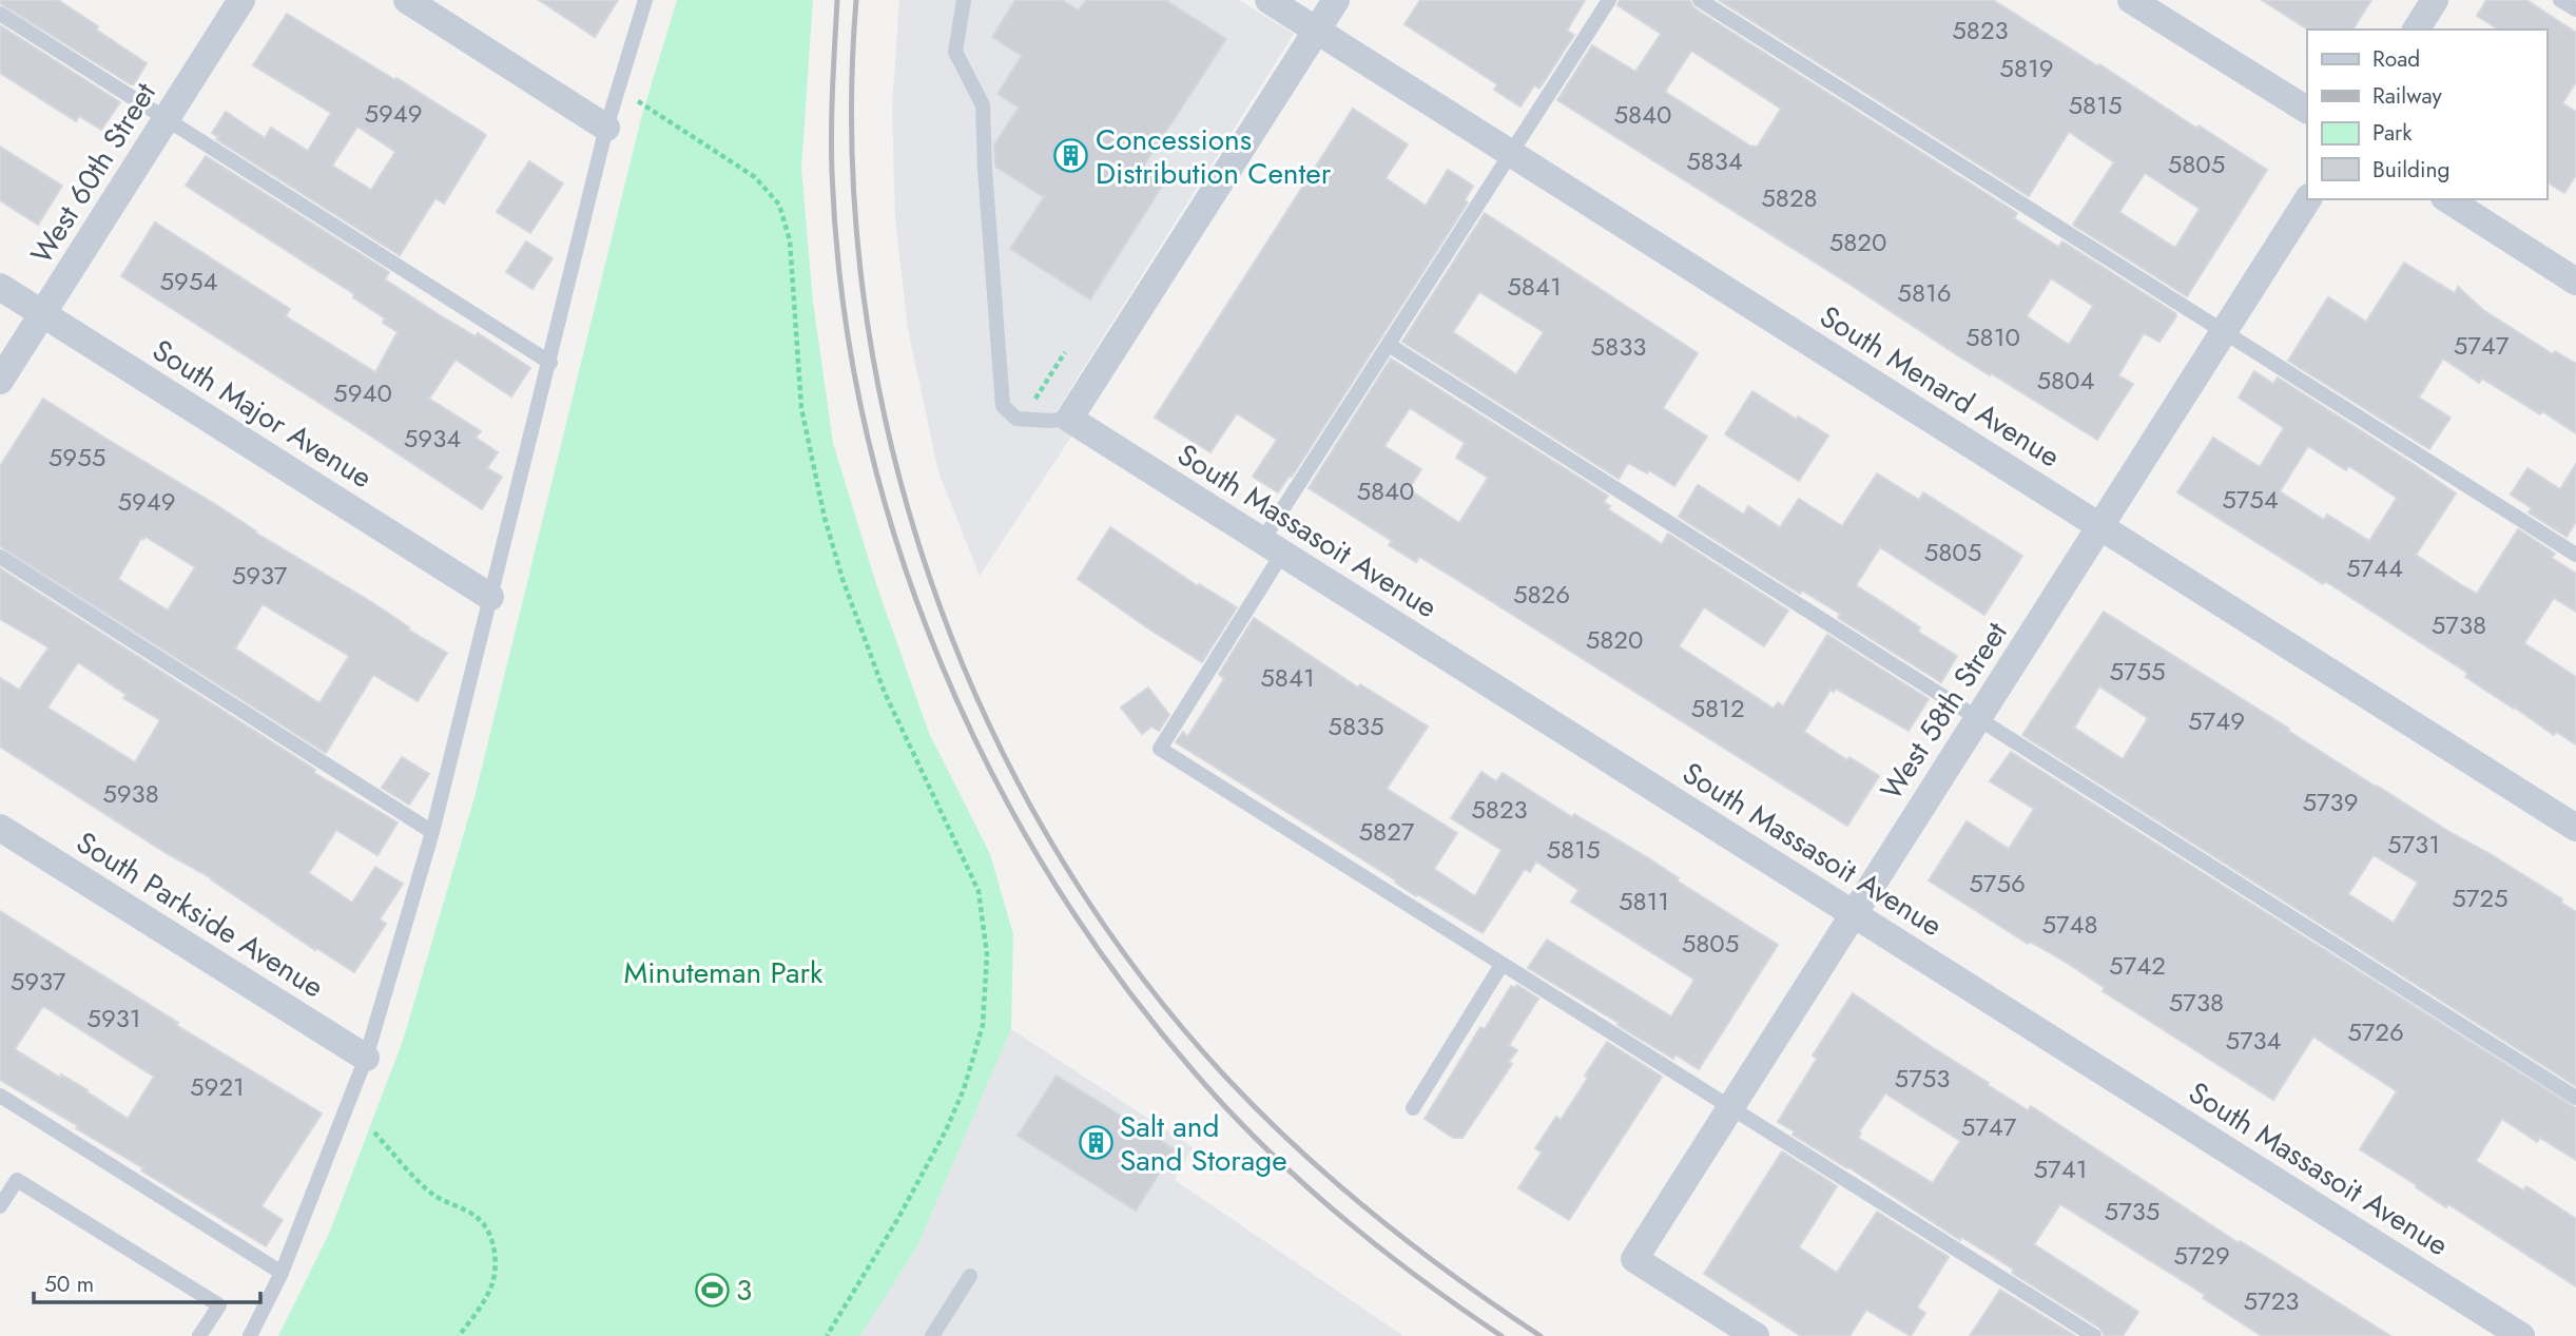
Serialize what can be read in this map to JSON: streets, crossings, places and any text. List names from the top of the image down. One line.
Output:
{"streets":{"street":["West 60th Street","South Menard Avenue","South Major Avenue","South Massasoit Avenue","West 58th Street","South Parkside Avenue"]},"crossings":[["West 60th Street","South Major Avenue"],["South Menard Avenue","West 58th Street"],["South Massasoit Avenue","West 58th Street"]],"parks":["Minuteman Park"],"places":{"building":["Concessions Distribution Center","Salt and Sand Storage"],"sports":["3"]},"house_numbers":["5823","5819","5815","5949","5840","5834","5805","5828","5820","5954","5841","5816","5810","5747","5833","5804","5940","5934","5955","5840","5754","5949","5805","5744","5937","5826","5738","5820","5755","5841","5812","5749","5835","5938","5739","5823","5827","5731","5815","5756","5725","5811","5748","5805","5742","5937","5738","5931","5726","5734","5753","5921","5747","5741","5735","5729","5723"],"legend":["Road","Railway","Park","Building"],"scale_bar":"50 m"}
